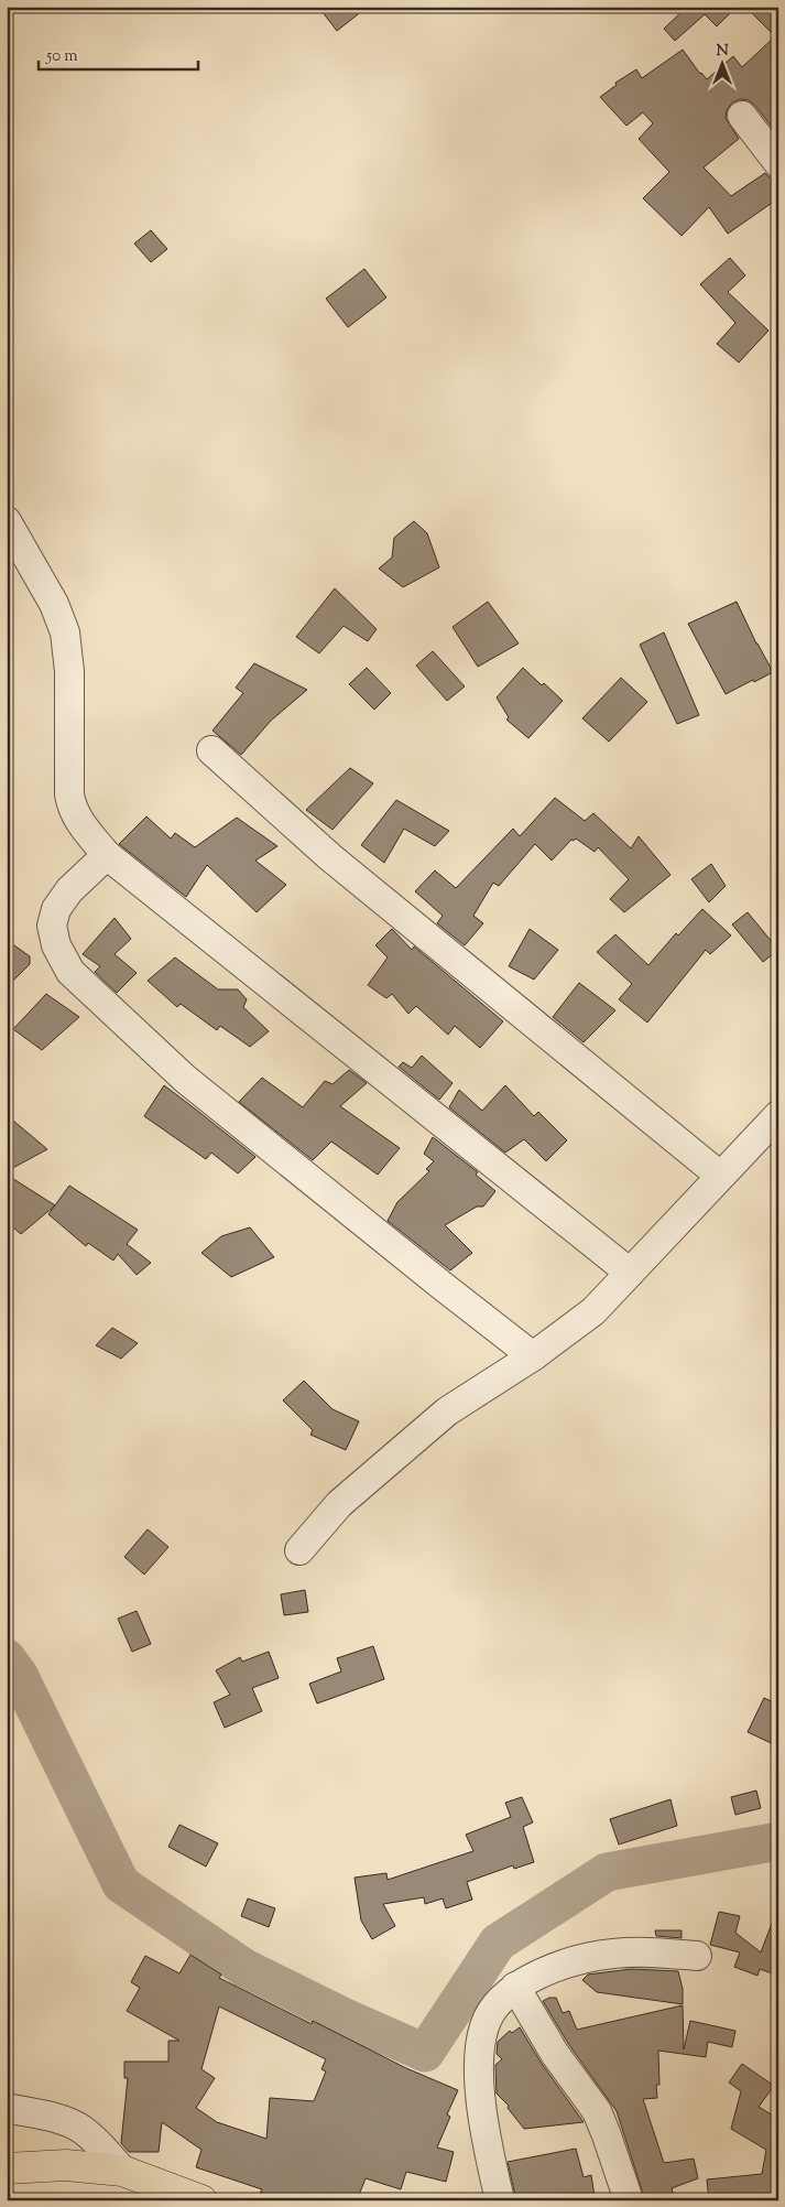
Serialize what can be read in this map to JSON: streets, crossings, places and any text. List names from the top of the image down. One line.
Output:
{"scale_bar":"50 m","north":"top"}
